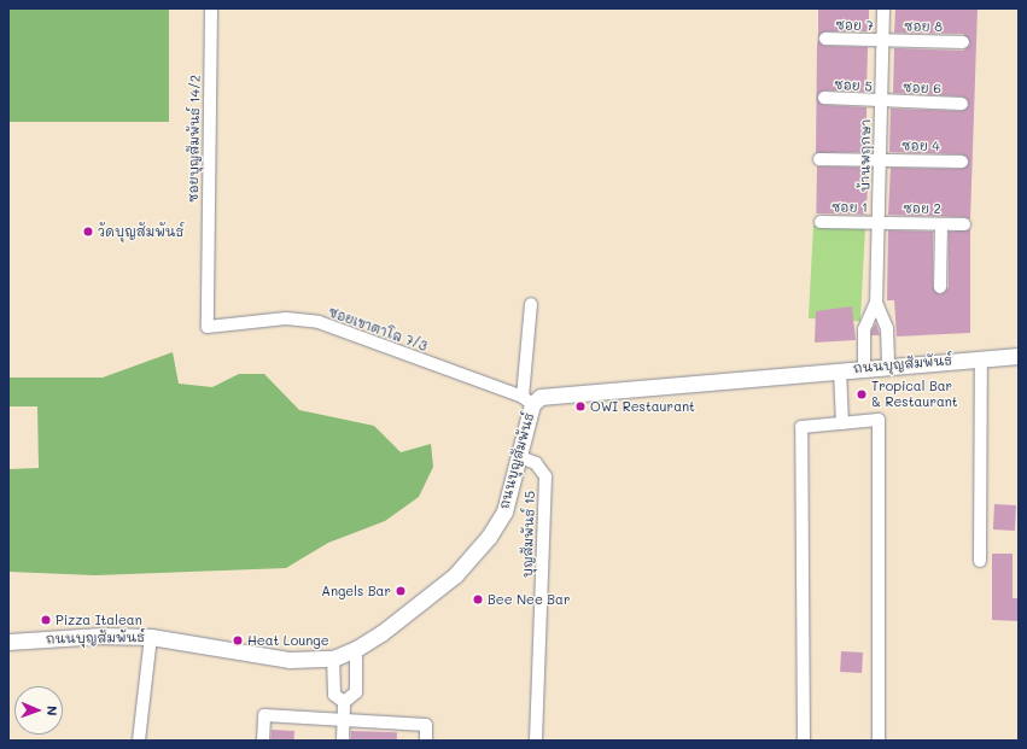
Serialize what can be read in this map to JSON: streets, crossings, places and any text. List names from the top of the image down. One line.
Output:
{"streets":{"street":["ซอย 7","ซอย 8","ซอย 5","ซอย 6","ซอยบุญสัมพันธ์ 14/2","ซอย 4","บ้านพฤกษา","ซอย 1","ซอย 2","ซอยเขาตาโล 7/3","ถนนบุญสัมพันธ์","บุญสัมพันธ์ 15"]},"crossings":[["ซอย 7","ซอย 8"],["ซอย 7","บ้านพฤกษา"],["ซอย 8","บ้านพฤกษา"],["ซอย 5","ซอย 6"],["ซอย 5","บ้านพฤกษา"],["ซอย 6","บ้านพฤกษา"],["ซอยบุญสัมพันธ์ 14/2","ซอยเขาตาโล 7/3"],["ซอย 4","บ้านพฤกษา"],["บ้านพฤกษา","ซอย 1"],["บ้านพฤกษา","ซอย 2"],["บ้านพฤกษา","ถนนบุญสัมพันธ์"],["ซอย 1","ซอย 2"],["ซอยเขาตาโล 7/3","ถนนบุญสัมพันธ์"],["ถนนบุญสัมพันธ์","บุญสัมพันธ์ 15"]],"places":["วัดบุญสัมพันธ์","Tropical Bar & Restaurant","OWI Restaurant","Angels Bar","Bee Nee Bar","Pizza Italean","Heat Lounge"],"north":"right"}
